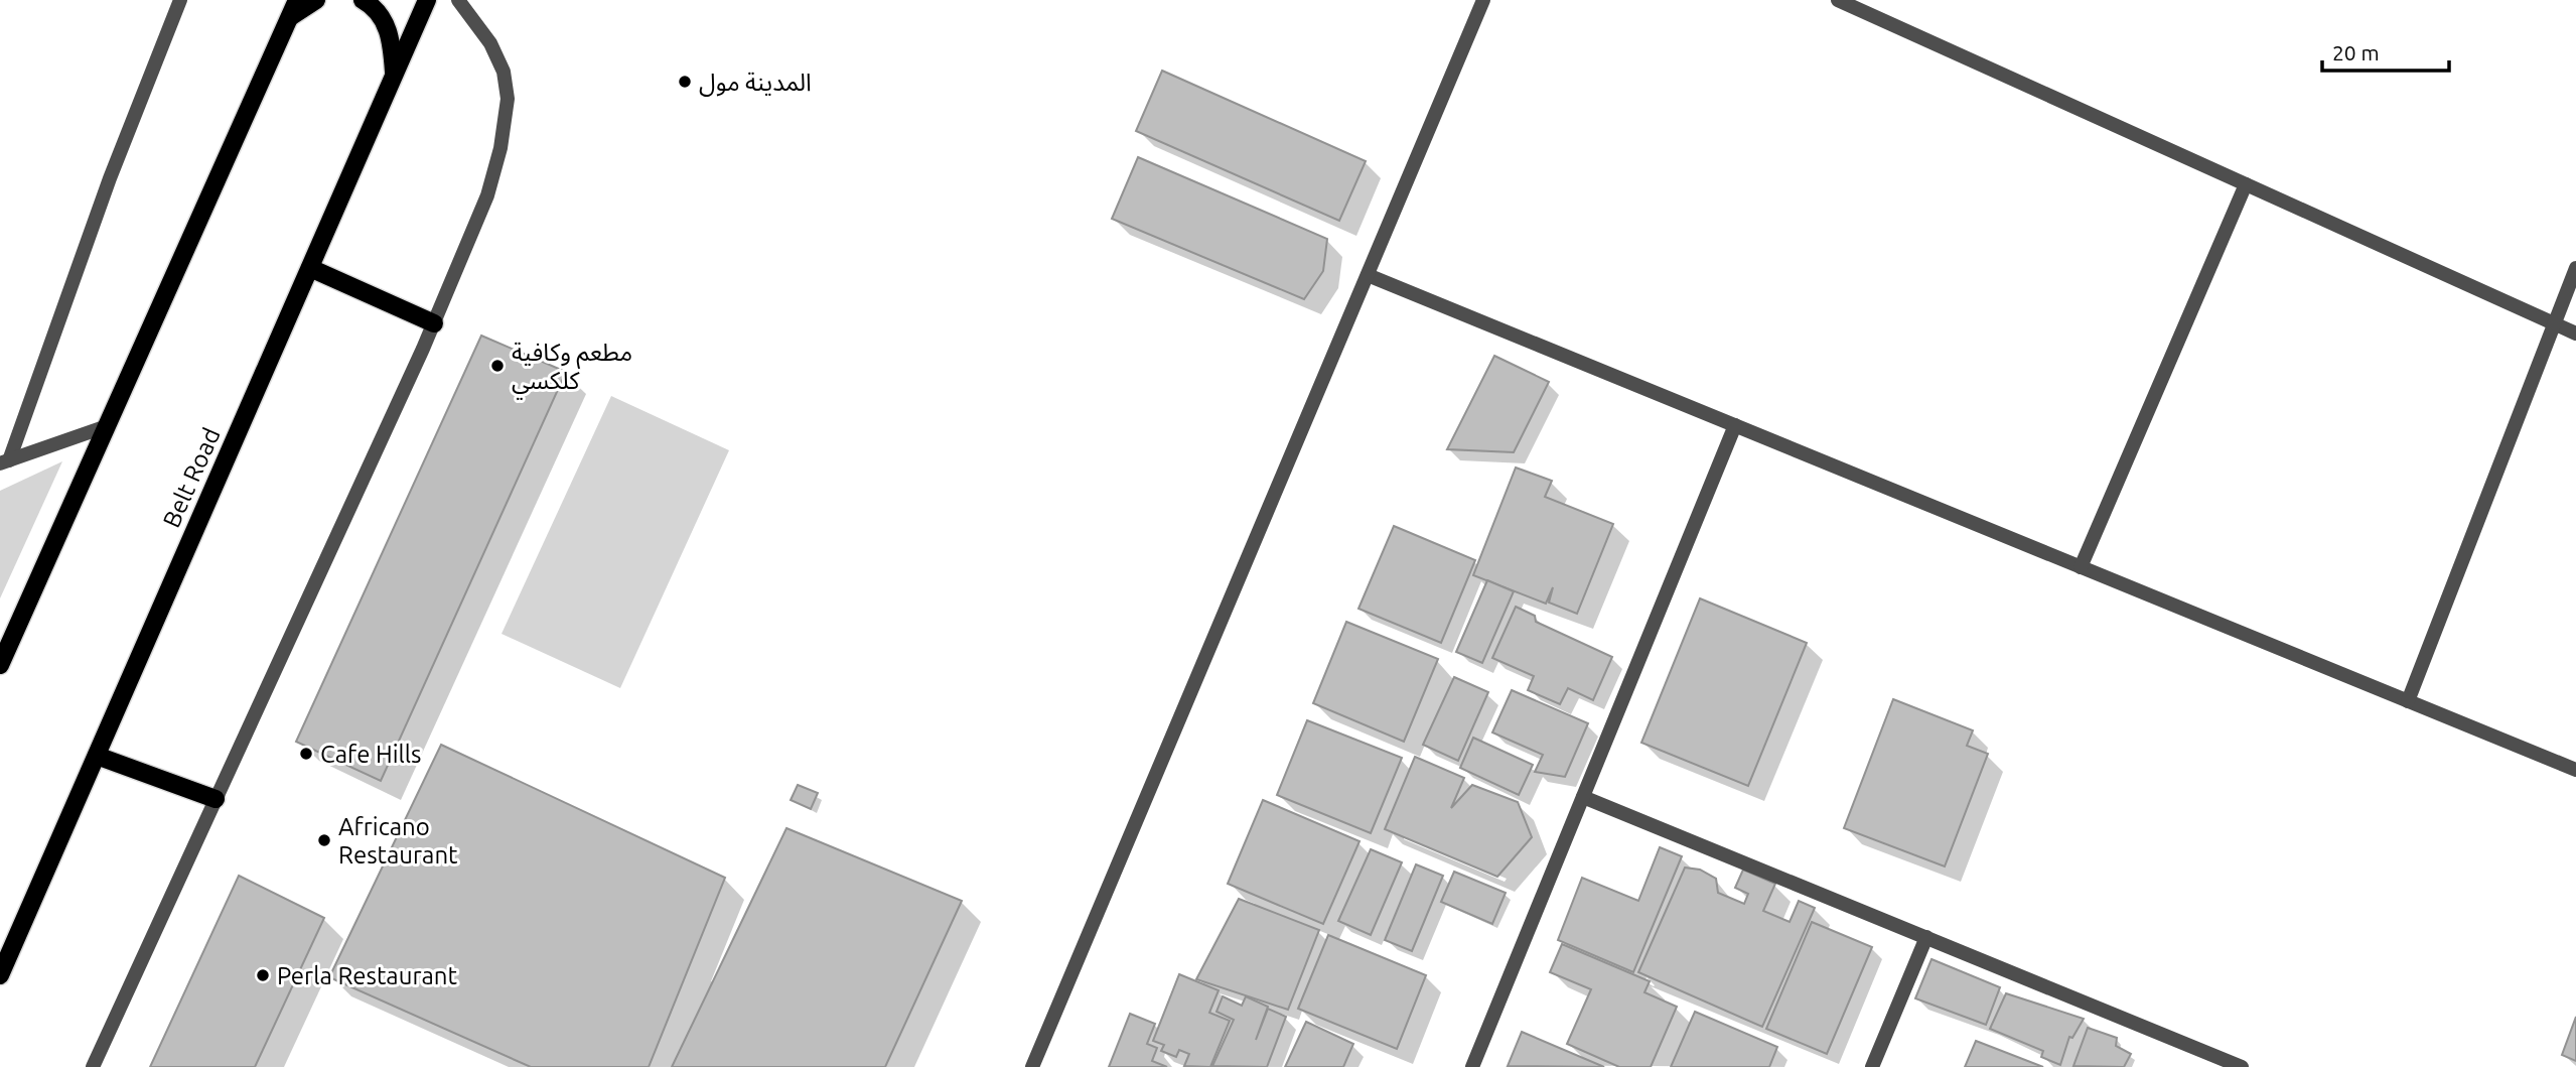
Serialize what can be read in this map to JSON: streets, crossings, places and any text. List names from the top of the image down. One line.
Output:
{"streets":{"main road":["Belt Road"]},"places":["المدينة مول","مطعم وكافية كلكسي","Cafe Hills","Africano Restaurant","Perla Restaurant"],"scale_bar":"20 m"}
